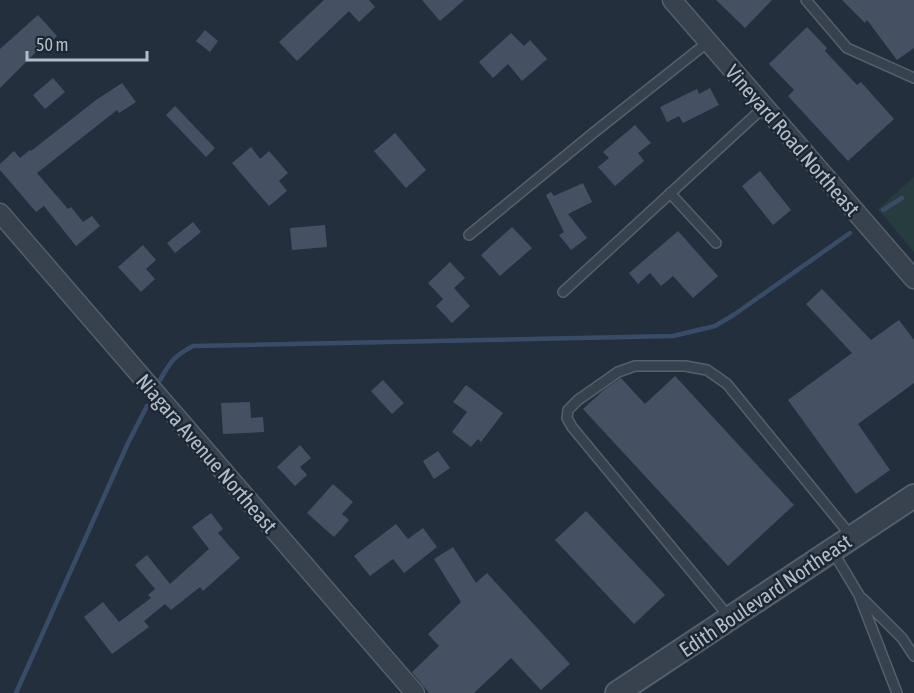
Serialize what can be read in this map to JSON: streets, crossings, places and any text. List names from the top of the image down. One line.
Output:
{"streets":{"street":["Vineyard Road Northeast","Niagara Avenue Northeast","Edith Boulevard Northeast"]},"scale_bar":"50 m"}
